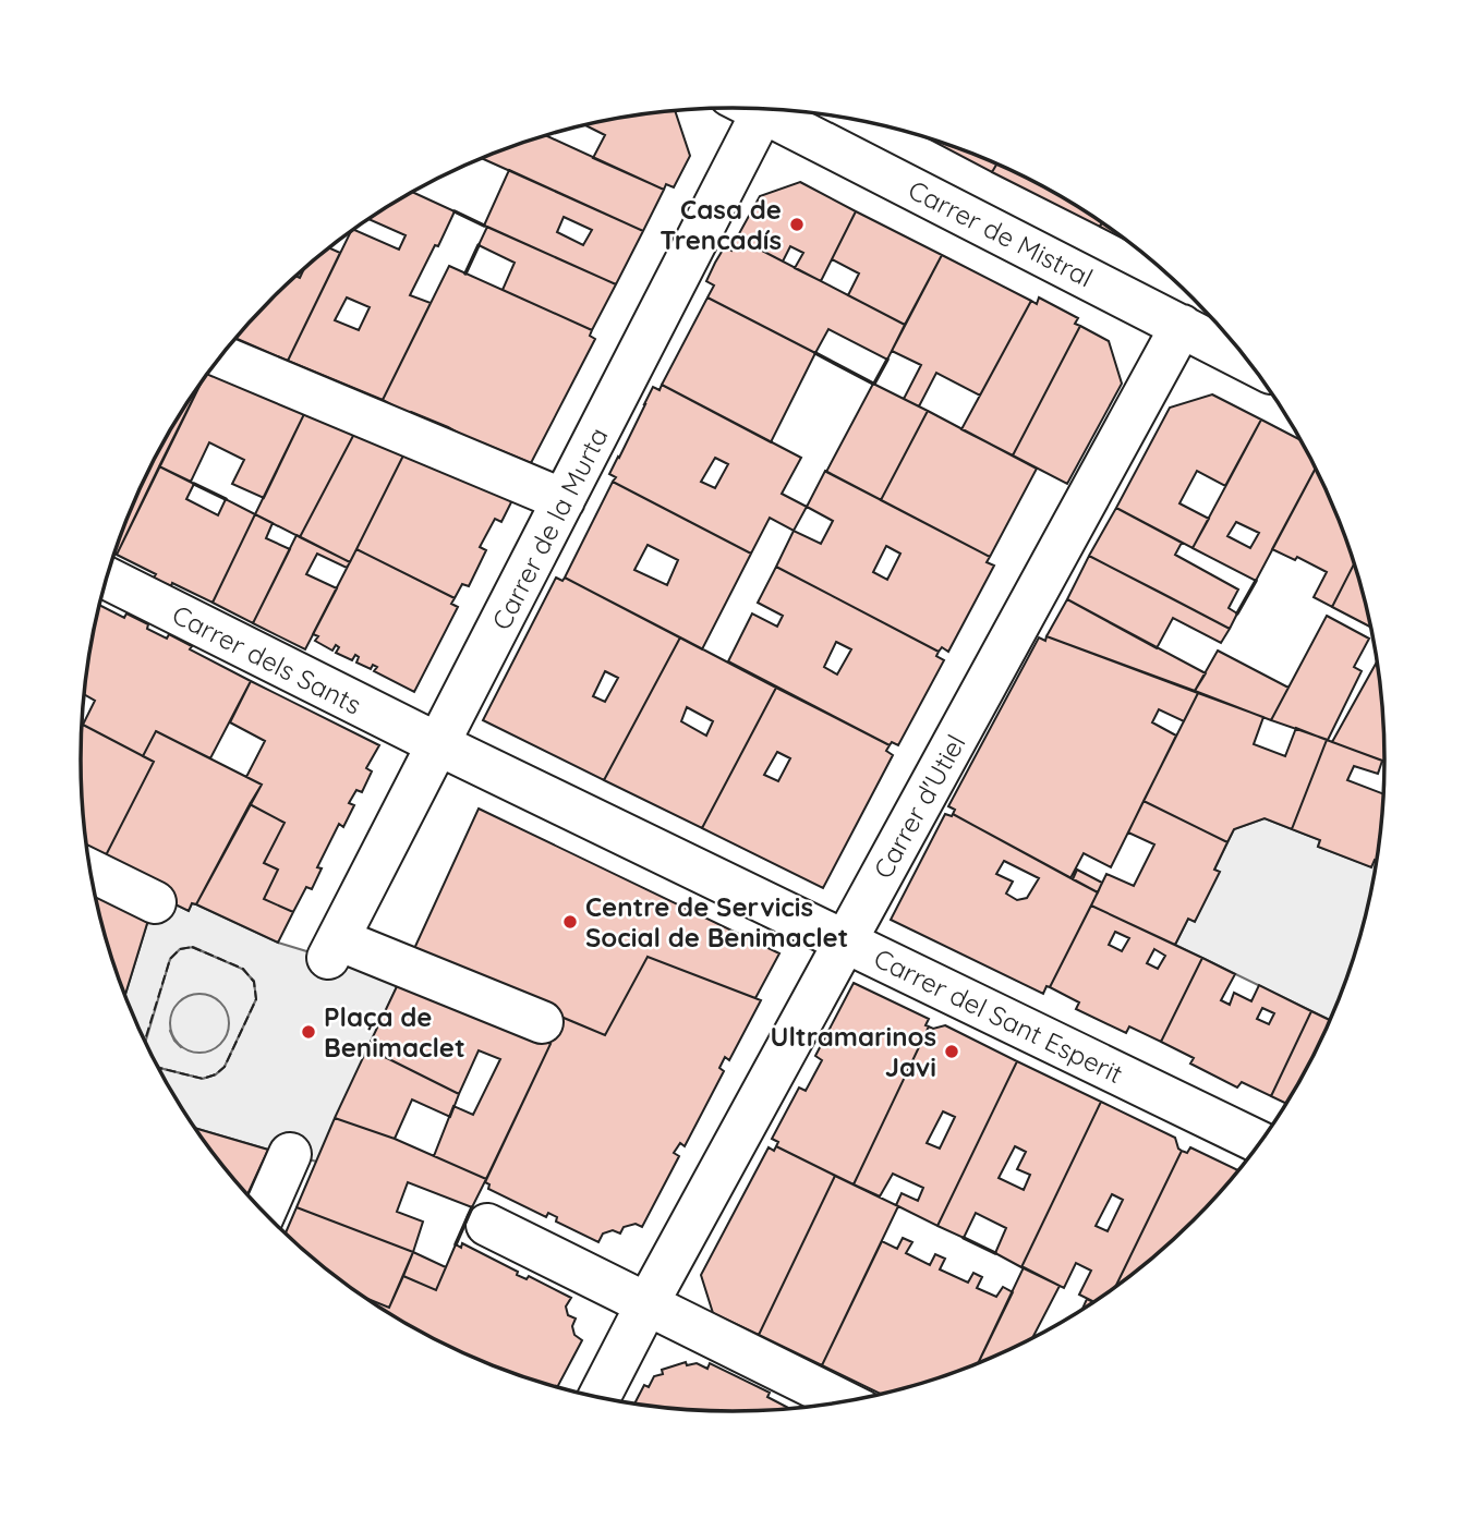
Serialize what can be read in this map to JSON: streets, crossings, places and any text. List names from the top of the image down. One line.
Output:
{"streets":{"street":["Carrer de Mistral","Carrer de la Murta","Carrer dels Sants","Carrer d'Utiel","Carrer del Sant Esperit"]},"crossings":[["Carrer de Mistral","Carrer d'Utiel"],["Carrer de la Murta","Carrer dels Sants"],["Carrer de la Murta","Carrer del Sant Esperit"],["Carrer dels Sants","Carrer del Sant Esperit"],["Carrer d'Utiel","Carrer del Sant Esperit"]],"places":["Casa de Trencadís","Centre de Servicis Social de Benimaclet","Plaça de Benimaclet","Ultramarinos Javi"]}
